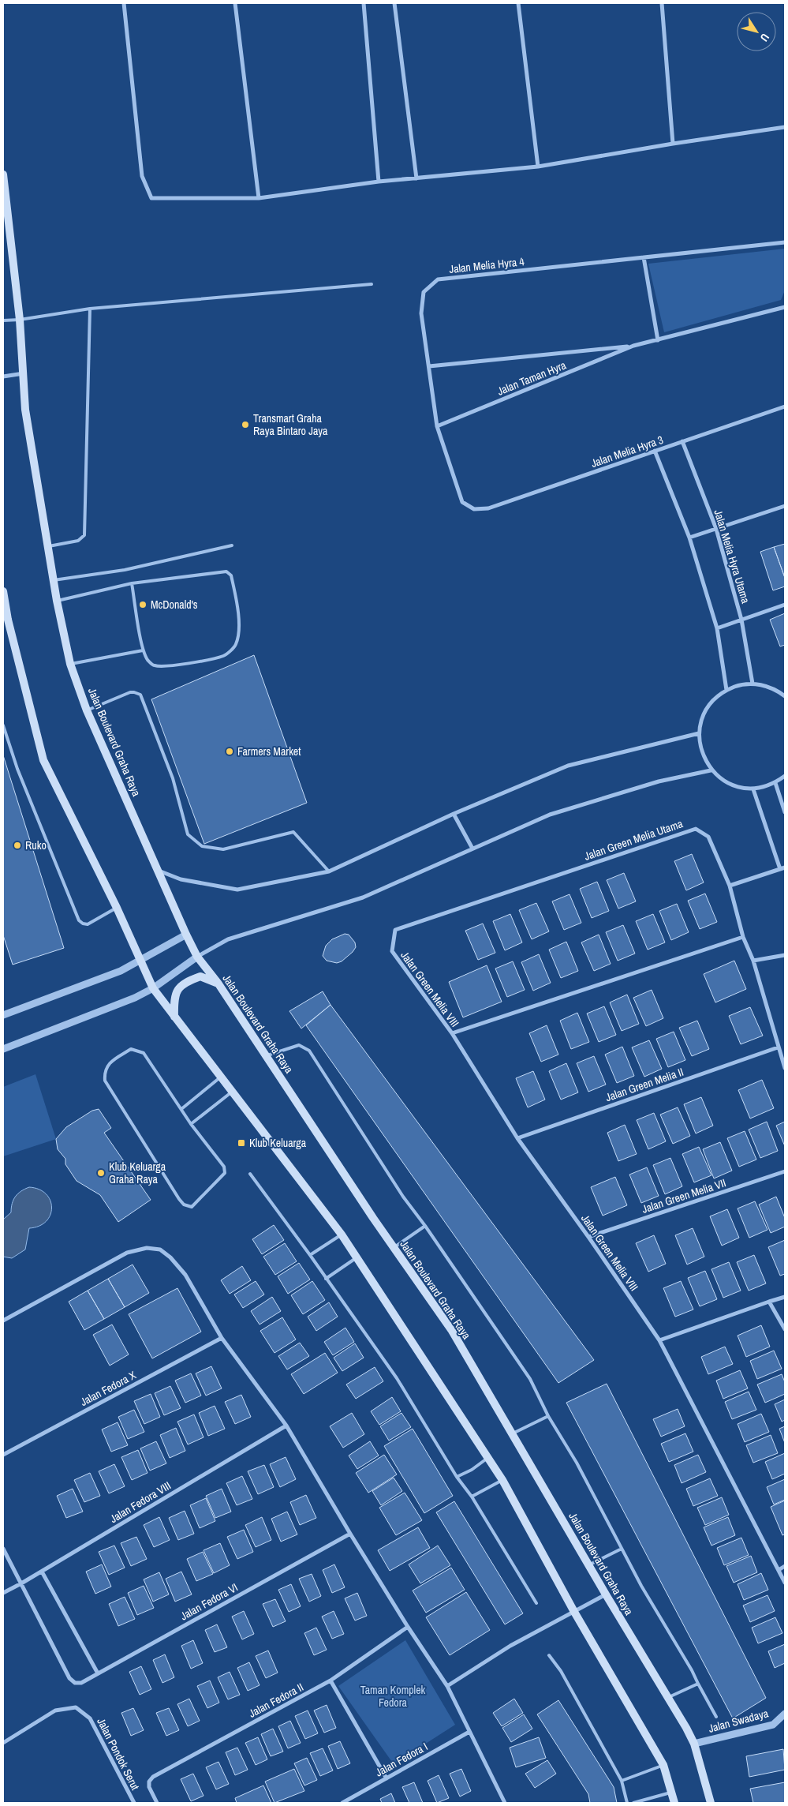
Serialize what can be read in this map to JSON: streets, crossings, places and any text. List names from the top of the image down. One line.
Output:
{"streets":{"main road":["Jalan Boulevard Graha Raya"],"street":["Jalan Melia Hyra 4","Jalan Taman Hyra","Jalan Melia Hyra 3","Jalan Melia Hyra Utama","Jalan Green Melia Utama","Jalan Green Melia VIII","Jalan Green Melia II","Jalan Green Melia VII","Jalan Fedora X","Jalan Fedora VIII","Jalan Fedora VI","Jalan Fedora II","Jalan Swadaya","Jalan Pondok Serut","Jalan Fedora I"]},"crossings":[["Jalan Melia Hyra 4","Jalan Taman Hyra"],["Jalan Melia Hyra 4","Jalan Melia Hyra 3"],["Jalan Melia Hyra 3","Jalan Melia Hyra Utama"],["Jalan Boulevard Graha Raya","Jalan Swadaya"],["Jalan Green Melia Utama","Jalan Green Melia VIII"],["Jalan Green Melia Utama","Jalan Green Melia II"],["Jalan Green Melia VIII","Jalan Green Melia II"],["Jalan Green Melia VIII","Jalan Green Melia VII"],["Jalan Fedora VIII","Jalan Fedora VI"]],"parks":["Taman Komplek Fedora"],"places":{"other":["Transmart Graha Raya Bintaro Jaya","McDonald's","Farmers Market","Ruko","Klub Keluarga Graha Raya"],"transit":["Klub Keluarga"]},"north":"bottom right"}
